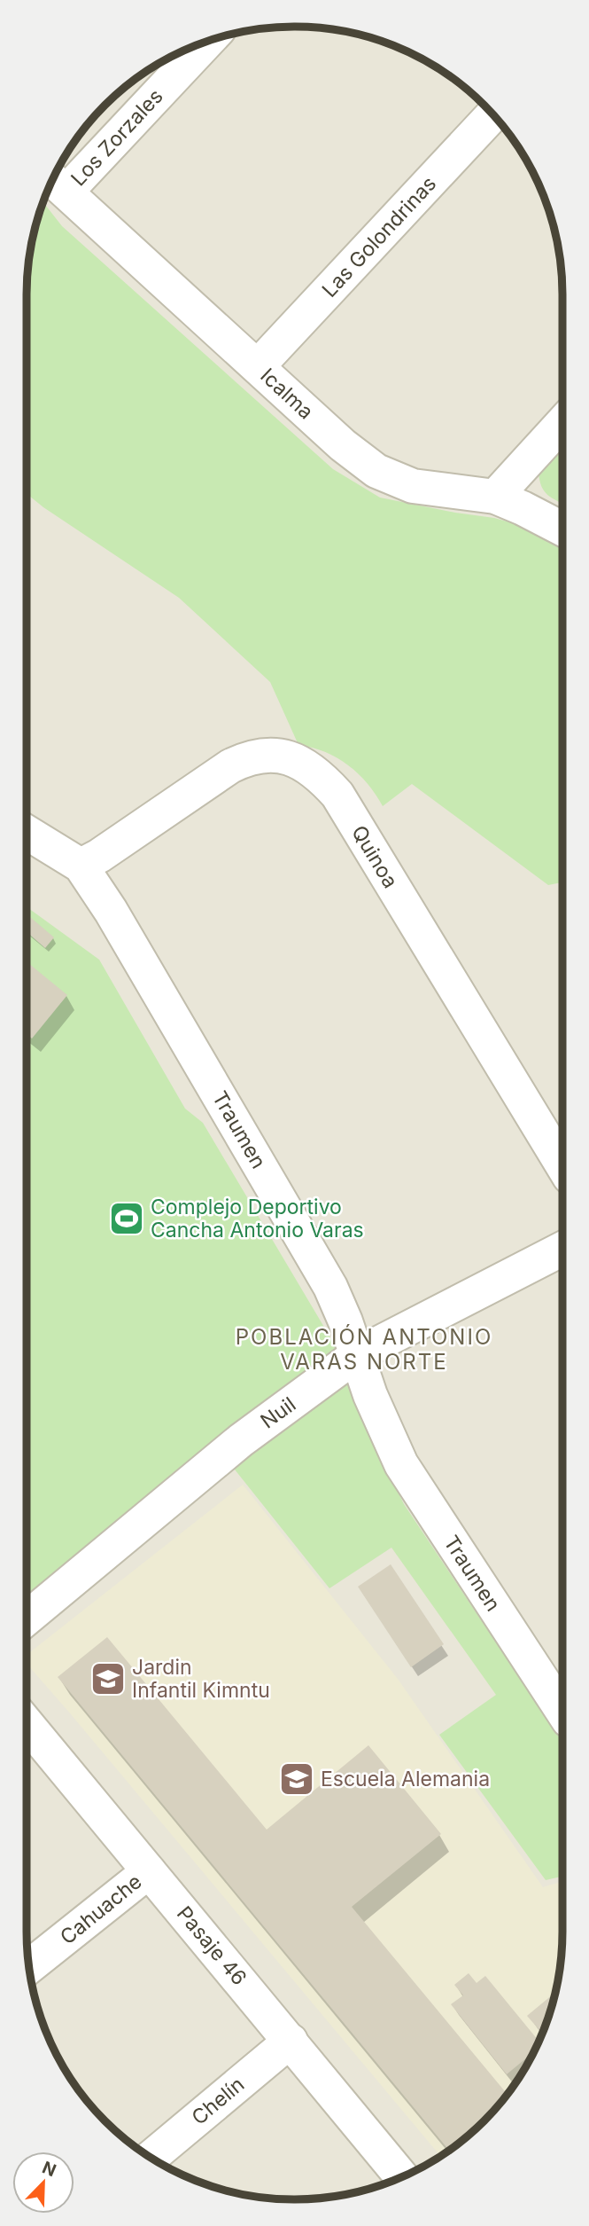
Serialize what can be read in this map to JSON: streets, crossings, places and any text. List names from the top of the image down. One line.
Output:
{"streets":{"street":["Los Zorzales","Las Golondrinas","Icalma","Quinoa","Traumen","Nuil","Cahuache","Pasaje 46","Chelín"]},"crossings":[["Los Zorzales","Icalma"],["Las Golondrinas","Icalma"],["Quinoa","Traumen"],["Traumen","Nuil"],["Cahuache","Pasaje 46"],["Pasaje 46","Chelín"]],"districts":["POBLACIÓN ANTONIO VARAS NORTE"],"places":{"sports":["Complejo Deportivo Cancha Antonio Varas"],"school or university":["Jardin Infantil Kimntu","Escuela Alemania"]},"north":"top right"}
